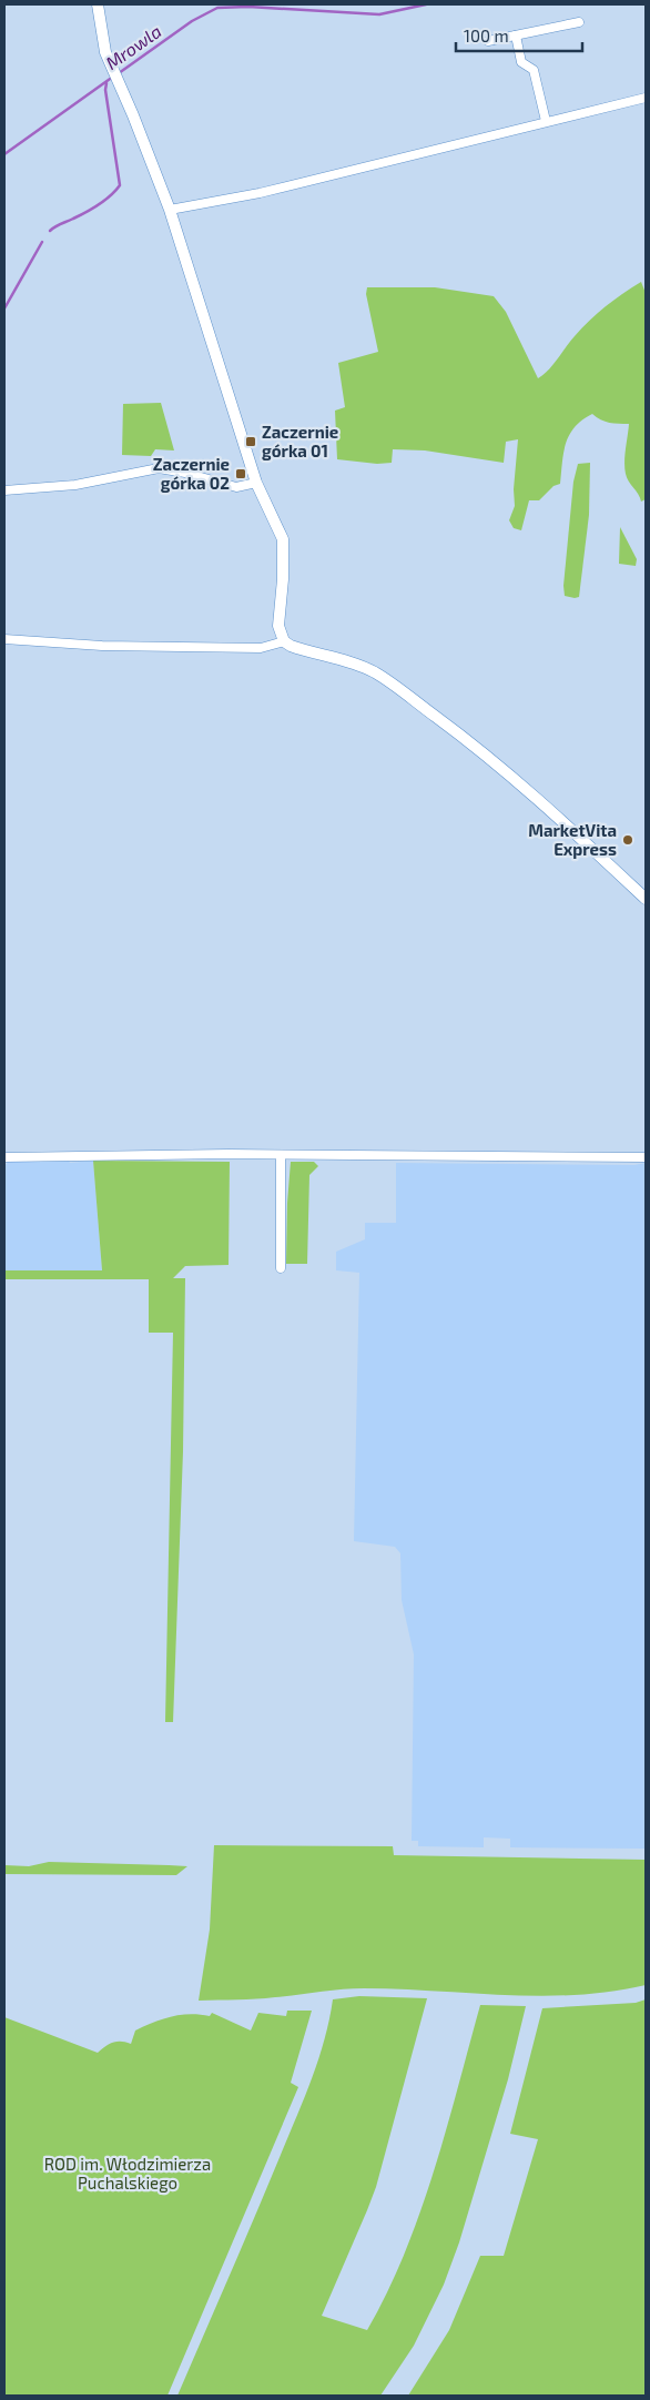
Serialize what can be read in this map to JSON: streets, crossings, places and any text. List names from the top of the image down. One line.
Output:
{"water":["Mrowla"],"parks":["ROD im. Włodzimierza Puchalskiego"],"places":{"transit":["Zaczernie górka 01","Zaczernie górka 02"],"other":["MarketVita Express"]},"scale_bar":"100 m"}
